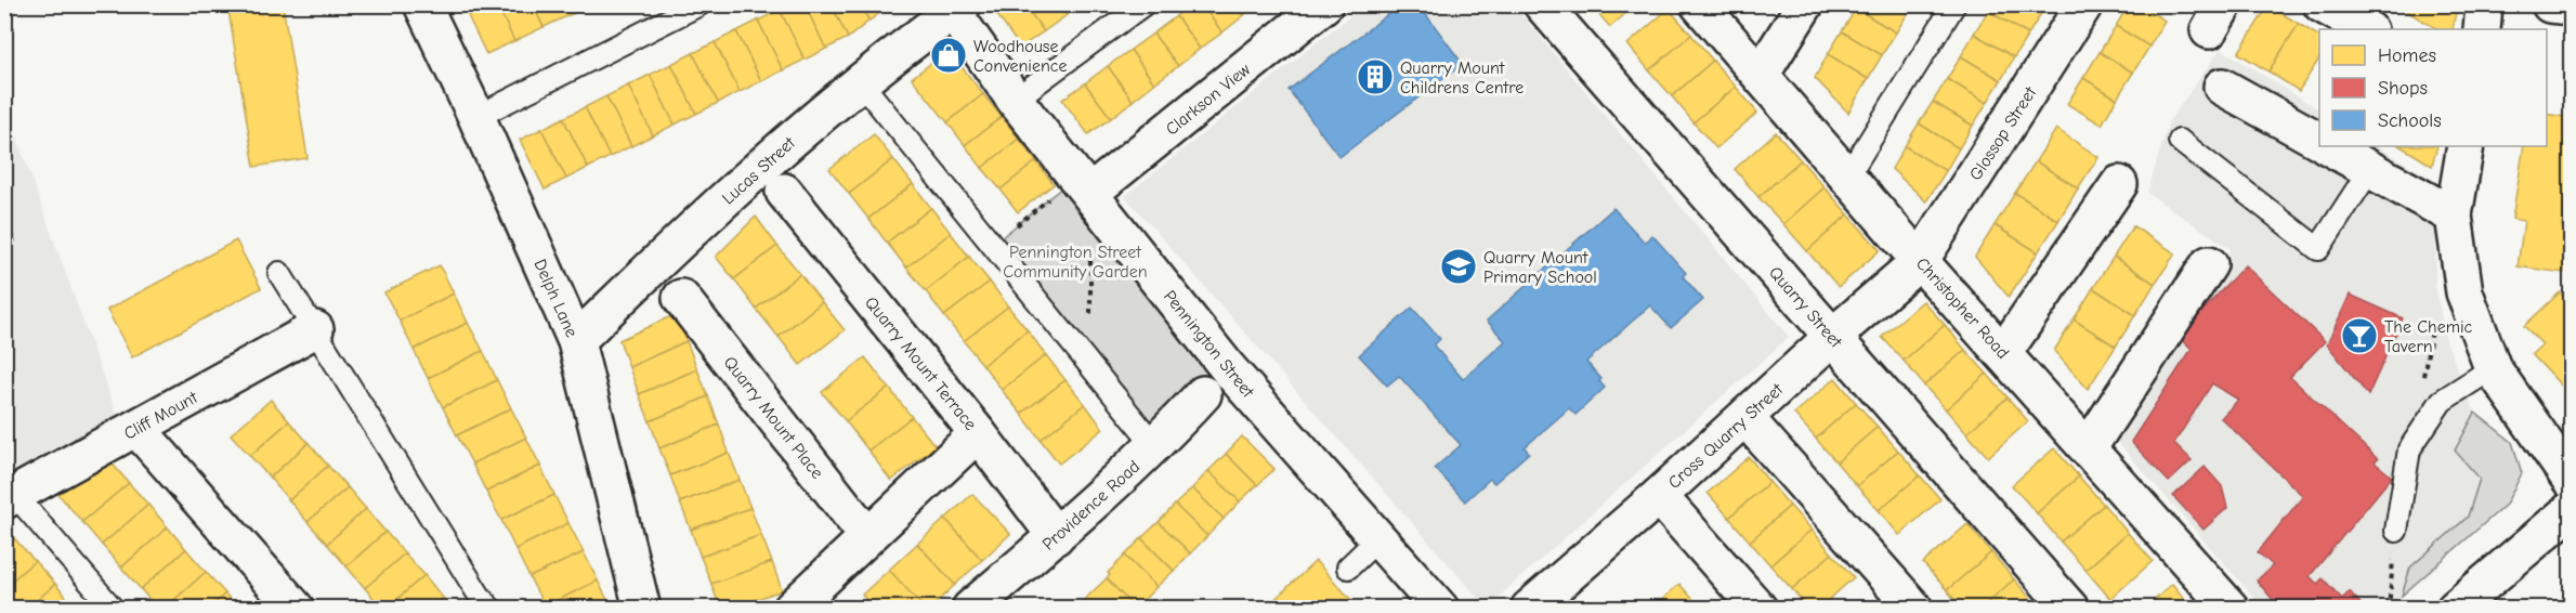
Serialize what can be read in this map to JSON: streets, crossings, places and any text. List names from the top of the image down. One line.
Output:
{"streets":{"street":["Clarkson View","Glossop Street","Lucas Street","Delph Lane","Quarry Street","Christopher Road","Pennington Street","Quarry Mount Terrace","Cliff Mount","Quarry Mount Place","Cross Quarry Street","Providence Road"]},"crossings":[["Clarkson View","Pennington Street"],["Glossop Street","Christopher Road"],["Glossop Street","Cross Quarry Street"],["Lucas Street","Delph Lane"],["Lucas Street","Pennington Street"],["Quarry Street","Cross Quarry Street"],["Christopher Road","Cross Quarry Street"],["Quarry Mount Terrace","Providence Road"]],"parks":["Pennington Street Community Garden"],"places":{"shop":["Woodhouse Convenience"],"building":["Quarry Mount Childrens Centre"],"school or university":["Quarry Mount Primary School"],"bar":["The Chemic Tavern"]},"legend":["Homes","Shops","Schools"]}
